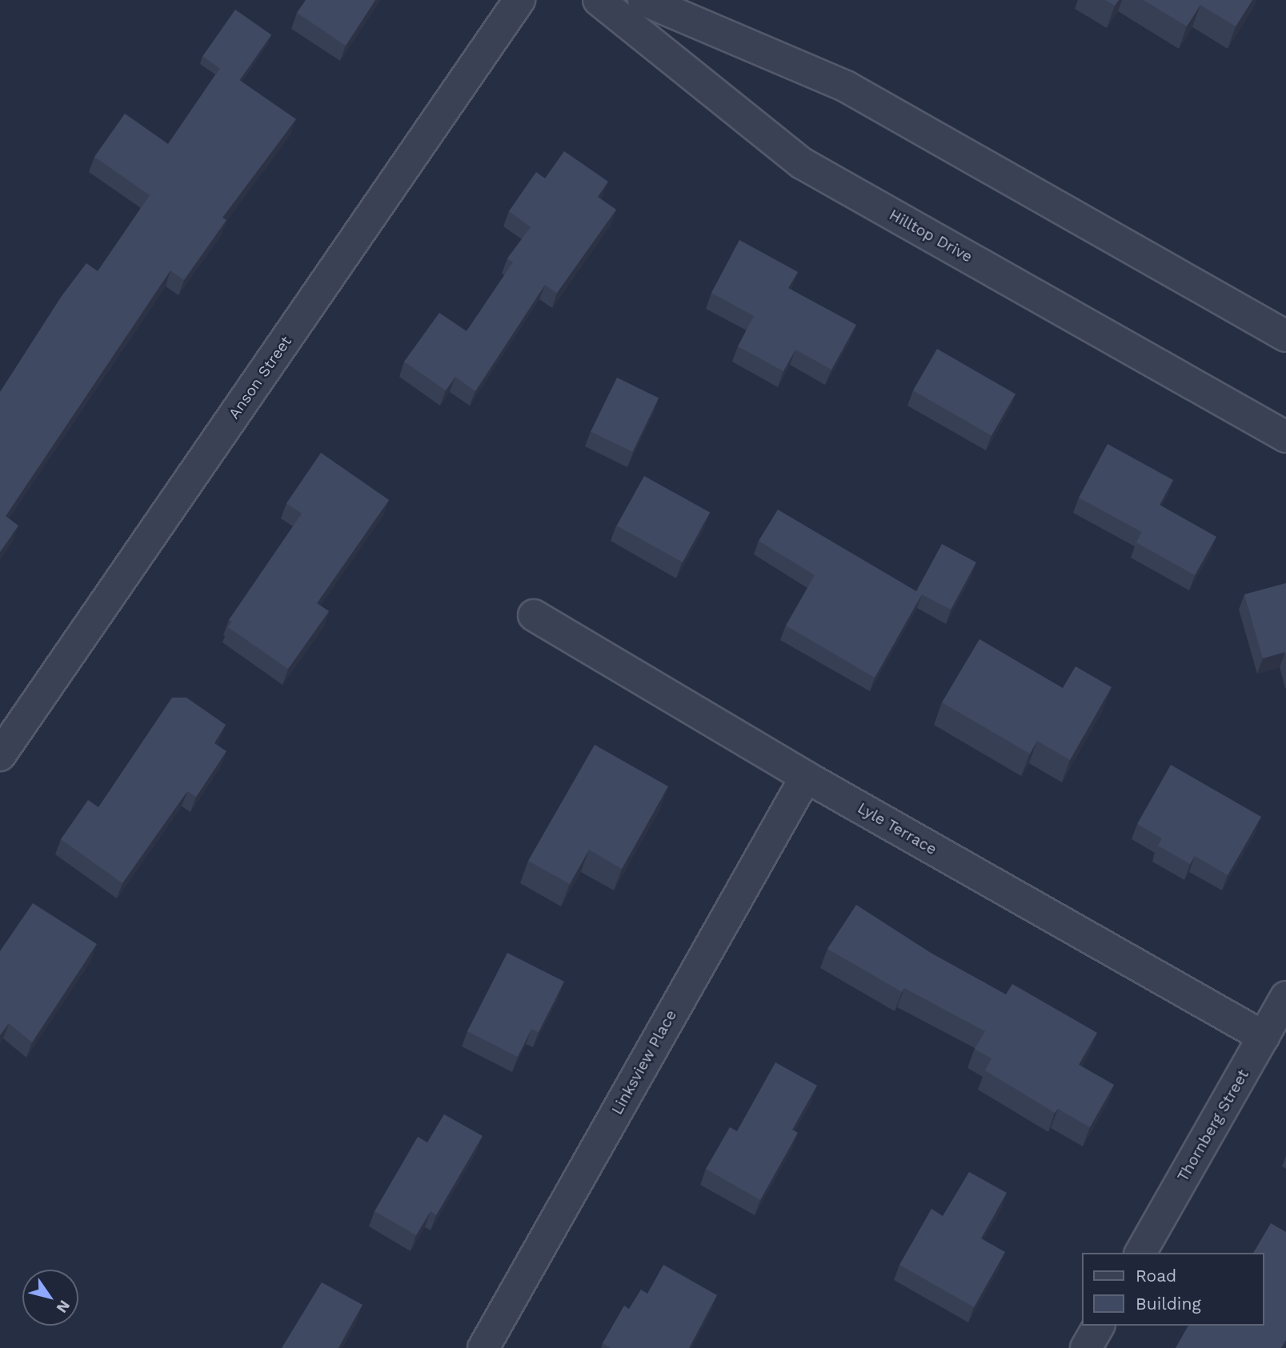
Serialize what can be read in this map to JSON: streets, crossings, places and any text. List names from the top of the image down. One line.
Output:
{"streets":{"street":["Hilltop Drive","Anson Street","Lyle Terrace","Linksview Place","Thornberg Street"]},"crossings":[["Lyle Terrace","Linksview Place"],["Lyle Terrace","Thornberg Street"]],"legend":["Road","Building"],"north":"bottom right"}
